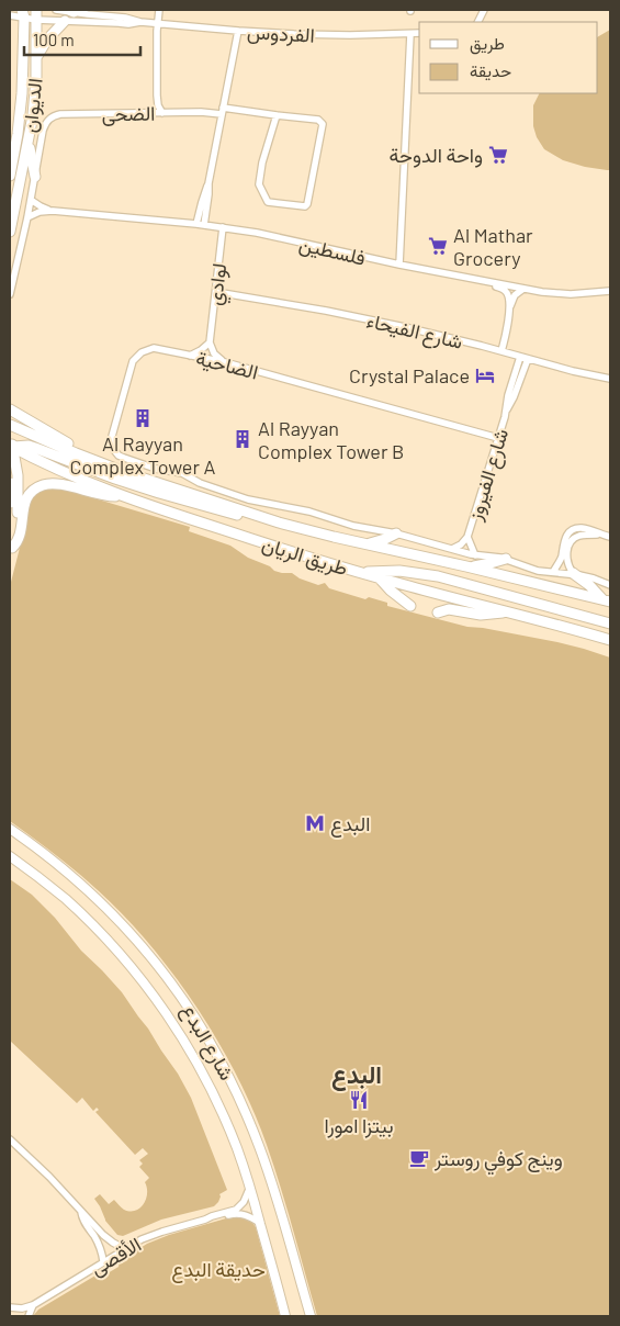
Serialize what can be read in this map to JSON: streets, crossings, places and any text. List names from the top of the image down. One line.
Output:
{"streets":{"main road":["الديوان","طريق الريان","شارع البدع"],"street":["الفردوس","الضحى","فلسطين","لوادي","شارع الفيحاء","الضاحية","شارع الفيروز","الأقصى"]},"crossings":[["الفردوس","الديوان"],["الديوان","الضحى"],["الديوان","فلسطين"],["فلسطين","لوادي"],["لوادي","شارع الفيحاء"],["شارع الفيحاء","شارع الفيروز"],["الضاحية","شارع الفيروز"],["الضاحية","طريق الريان"],["شارع الفيروز","طريق الريان"],["شارع البدع","الأقصى"]],"districts":["البدع"],"parks":["حديقة البدع"],"places":{"supermarket":["واحة الدوحة","Al Mathar Grocery"],"hotel":["Crystal Palace"],"building":["Al Rayyan Complex Tower A","Al Rayyan Complex Tower B"],"metro station":["البدع"],"restaurant":["بيتزا امورا"],"cafe":["وينج كوفي روستر"]},"legend":["طريق","حديقة"],"scale_bar":"100 m"}
